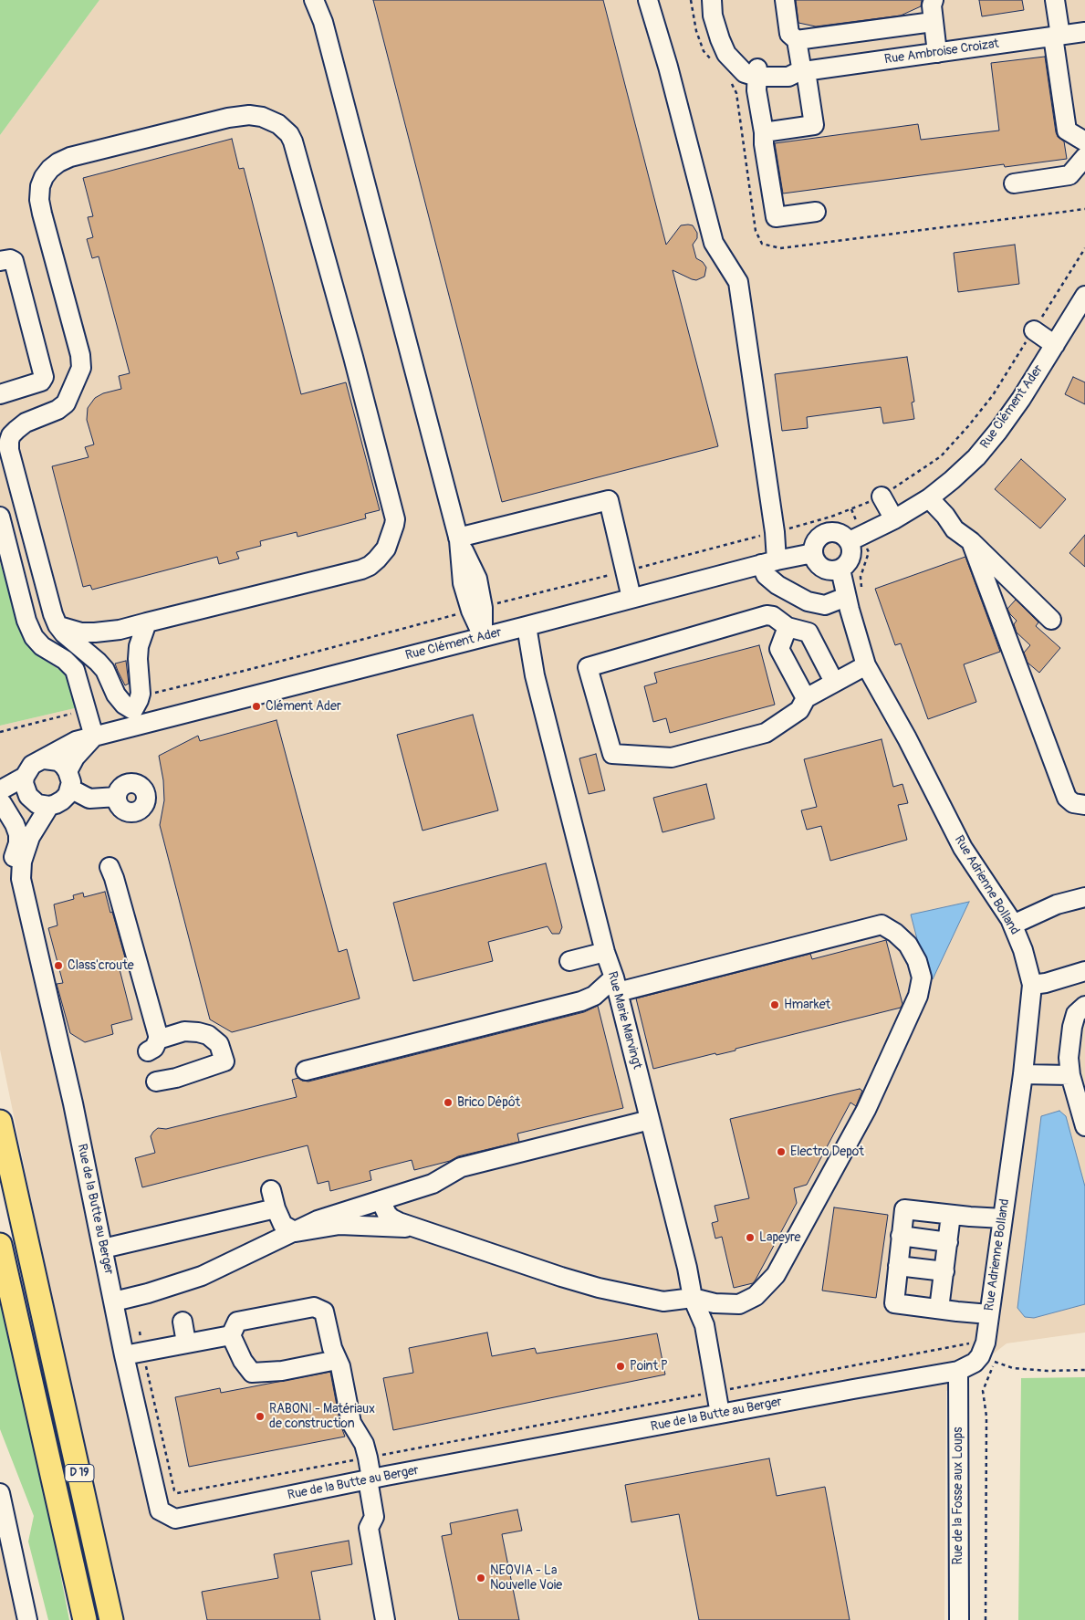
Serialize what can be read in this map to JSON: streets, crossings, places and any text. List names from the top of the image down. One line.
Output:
{"streets":{"main road":["D 19"],"street":["Rue Ambroise Croizat","Rue Clément Ader","Rue Adrienne Bolland","Rue Marie Marvingt","Rue de la Butte au Berger","Rue de la Fosse aux Loups"]},"crossings":[["Rue Clément Ader","Rue Adrienne Bolland"],["Rue Clément Ader","Rue Marie Marvingt"],["Rue Adrienne Bolland","Rue de la Butte au Berger"],["Rue Adrienne Bolland","Rue de la Fosse aux Loups"],["Rue Marie Marvingt","Rue de la Butte au Berger"],["Rue de la Butte au Berger","Rue de la Fosse aux Loups"]],"places":["Clément Ader","Class'croute","Hmarket","Brico Dépôt","Electro Depot","Lapeyre","Point P","RABONI - Matériaux de construction","NEOVIA - La Nouvelle Voie"]}
